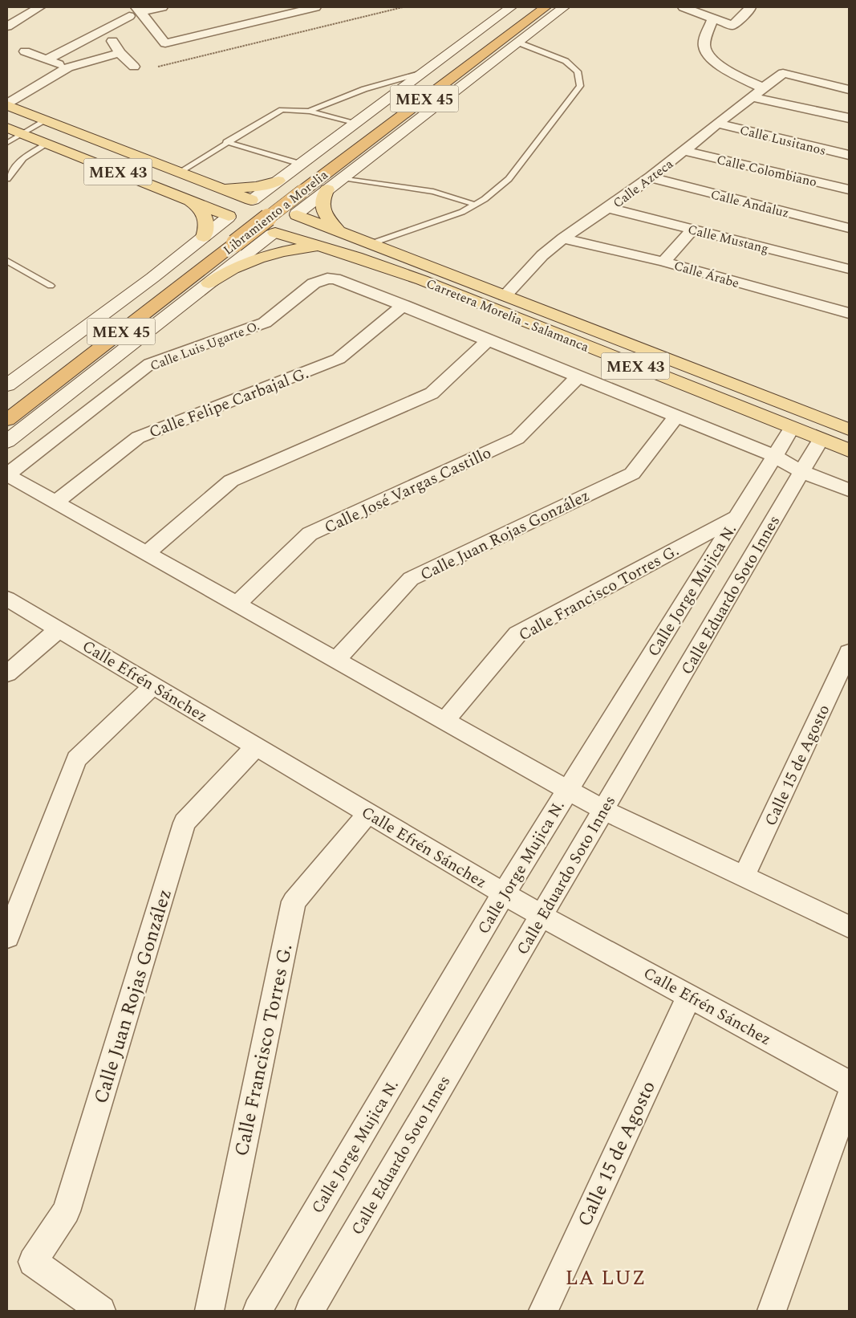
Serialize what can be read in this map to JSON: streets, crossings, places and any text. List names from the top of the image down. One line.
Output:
{"streets":{"highway":["MEX 45","Libramiento a Morelia"],"main road":["MEX 43","Carretera Morelia - Salamanca"],"street":["Calle Lusitanos","Calle Colombiano","Calle Azteca","Calle Andaluz","Calle Mustang","Calle Árabe","Calle Luis Ugarte O.","Calle Felipe Carbajal G.","Calle José Vargas Castillo","Calle Juan Rojas González","Calle Jorge Mujica N.","Calle Francisco Torres G.","Calle Eduardo Soto Innes","Calle Efrén Sánchez","Calle 15 de Agosto"]},"crossings":[["Calle Lusitanos","Calle Azteca"],["Calle Colombiano","Calle Azteca"],["MEX 43","Carretera Morelia - Salamanca"],["Calle Azteca","Calle Andaluz"],["Calle Azteca","Calle Mustang"],["Calle Azteca","Calle Árabe"],["Calle Azteca","Carretera Morelia - Salamanca"],["Carretera Morelia - Salamanca","Calle Jorge Mujica N."],["Carretera Morelia - Salamanca","Calle Eduardo Soto Innes"],["Calle Luis Ugarte O.","Calle Felipe Carbajal G."],["Calle Juan Rojas González","Calle Efrén Sánchez"],["Calle Jorge Mujica N.","Calle Francisco Torres G."],["Calle Jorge Mujica N.","Calle Efrén Sánchez"],["Calle Francisco Torres G.","Calle Efrén Sánchez"],["Calle Eduardo Soto Innes","Calle Efrén Sánchez"],["Calle Efrén Sánchez","Calle 15 de Agosto"]],"districts":["LA LUZ"]}
